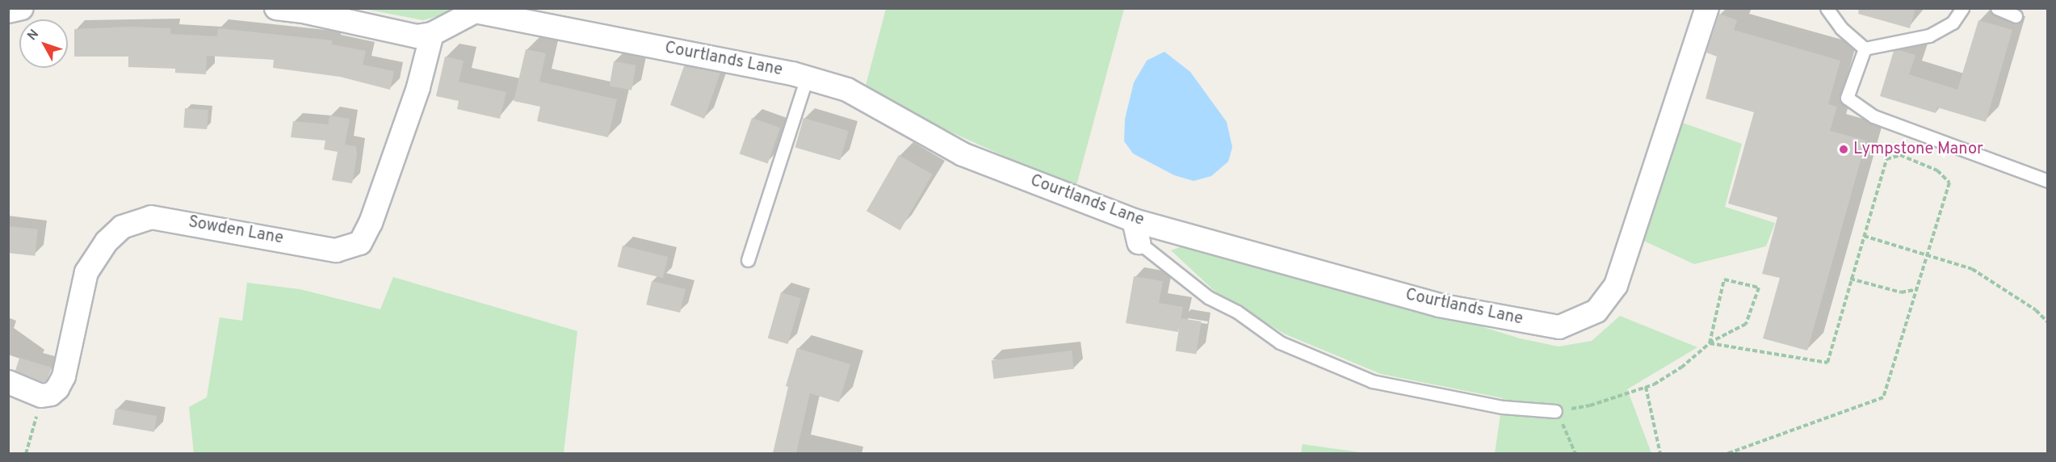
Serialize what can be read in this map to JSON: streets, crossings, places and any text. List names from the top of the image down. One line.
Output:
{"streets":{"street":["Courtlands Lane","Sowden Lane"]},"crossings":[["Courtlands Lane","Sowden Lane"]],"places":["Lympstone Manor"],"north":"top left"}
